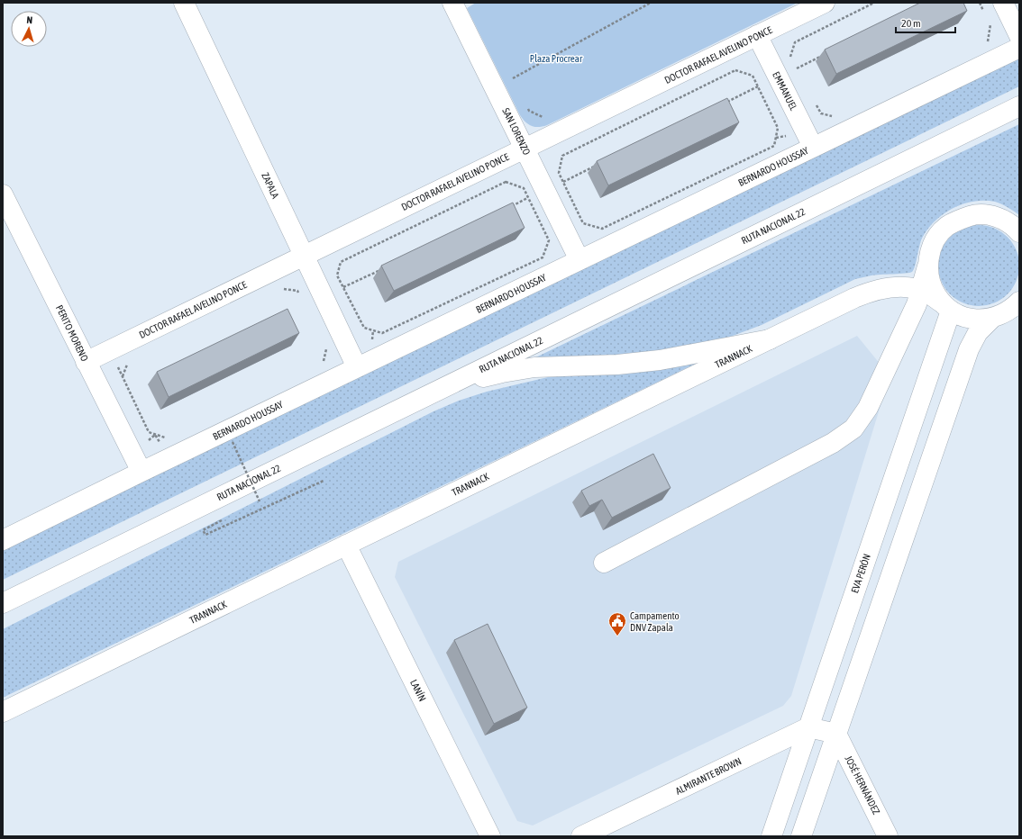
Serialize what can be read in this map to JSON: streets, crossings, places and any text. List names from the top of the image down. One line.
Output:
{"streets":{"street":["DOCTOR RAFAEL AVELINO PONCE","EMMANUEL","SAN LORENZO","BERNARDO HOUSSAY","ZAPALA","RUTA NACIONAL 22","PERITO MORENO","TRANNACK","EVA PERÓN","LANÍN","ALMIRANTE BROWN","JOSÉ HERNÁNDEZ"]},"crossings":[["DOCTOR RAFAEL AVELINO PONCE","EMMANUEL"],["DOCTOR RAFAEL AVELINO PONCE","SAN LORENZO"],["DOCTOR RAFAEL AVELINO PONCE","ZAPALA"],["DOCTOR RAFAEL AVELINO PONCE","PERITO MORENO"],["EMMANUEL","BERNARDO HOUSSAY"],["SAN LORENZO","BERNARDO HOUSSAY"],["BERNARDO HOUSSAY","ZAPALA"],["BERNARDO HOUSSAY","PERITO MORENO"],["TRANNACK","EVA PERÓN"],["TRANNACK","LANÍN"],["EVA PERÓN","ALMIRANTE BROWN"]],"parks":["Plaza Procrear"],"places":{"public building":["Campamento DNV Zapala"]},"scale_bar":"20 m","north":"top"}
